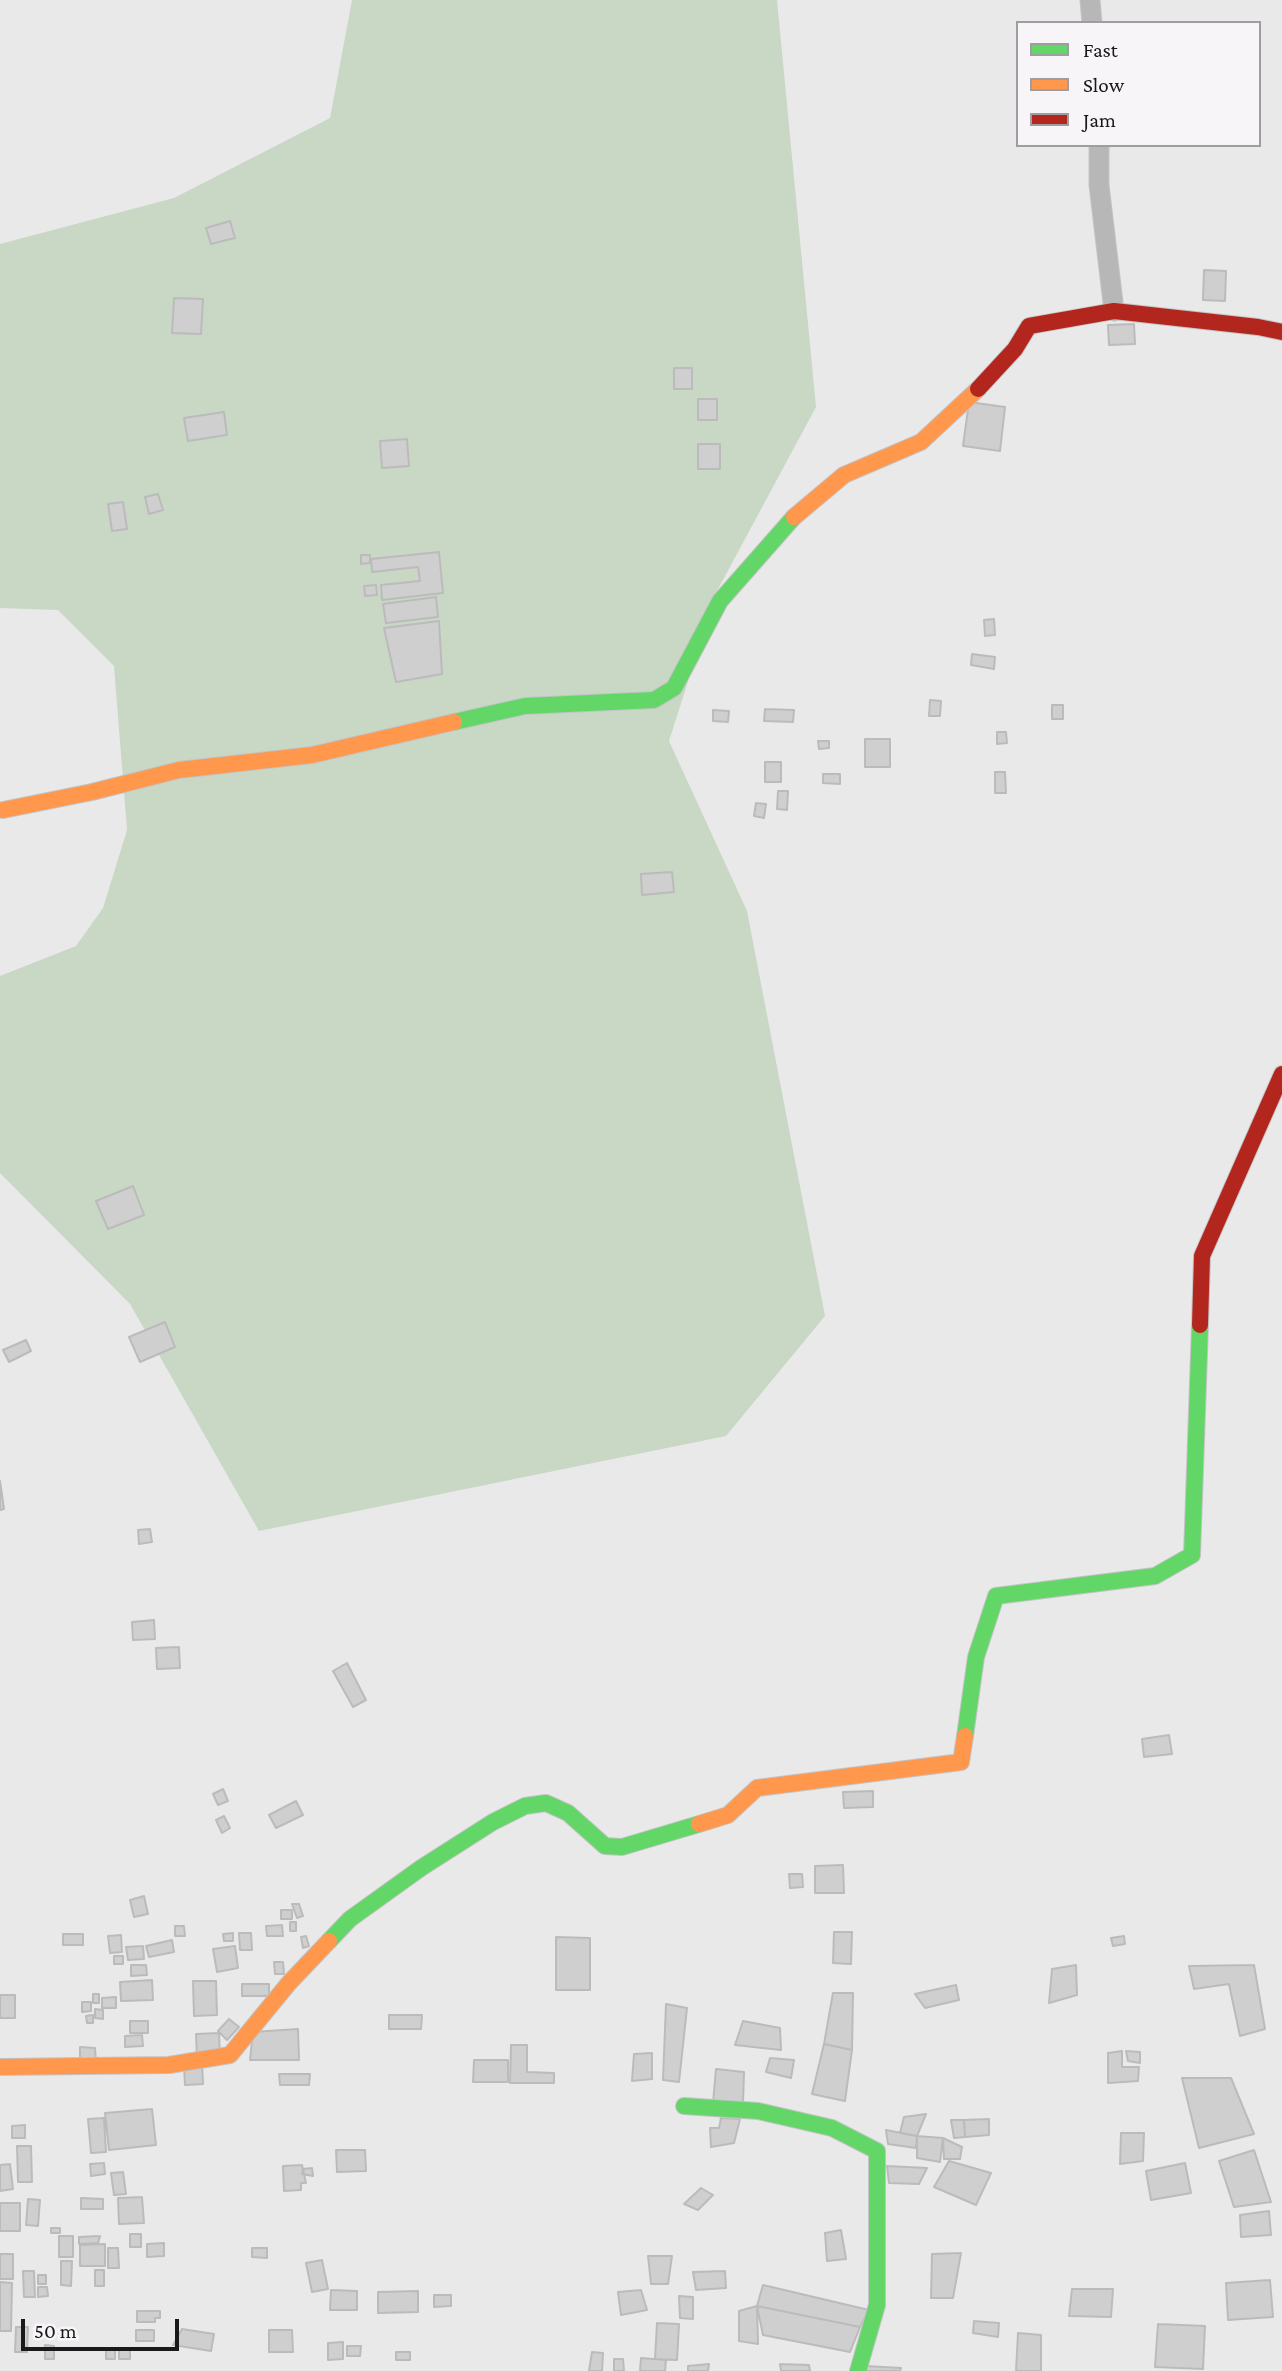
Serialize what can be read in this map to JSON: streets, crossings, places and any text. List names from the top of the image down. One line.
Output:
{"legend":["Fast","Slow","Jam"],"scale_bar":"50 m"}
